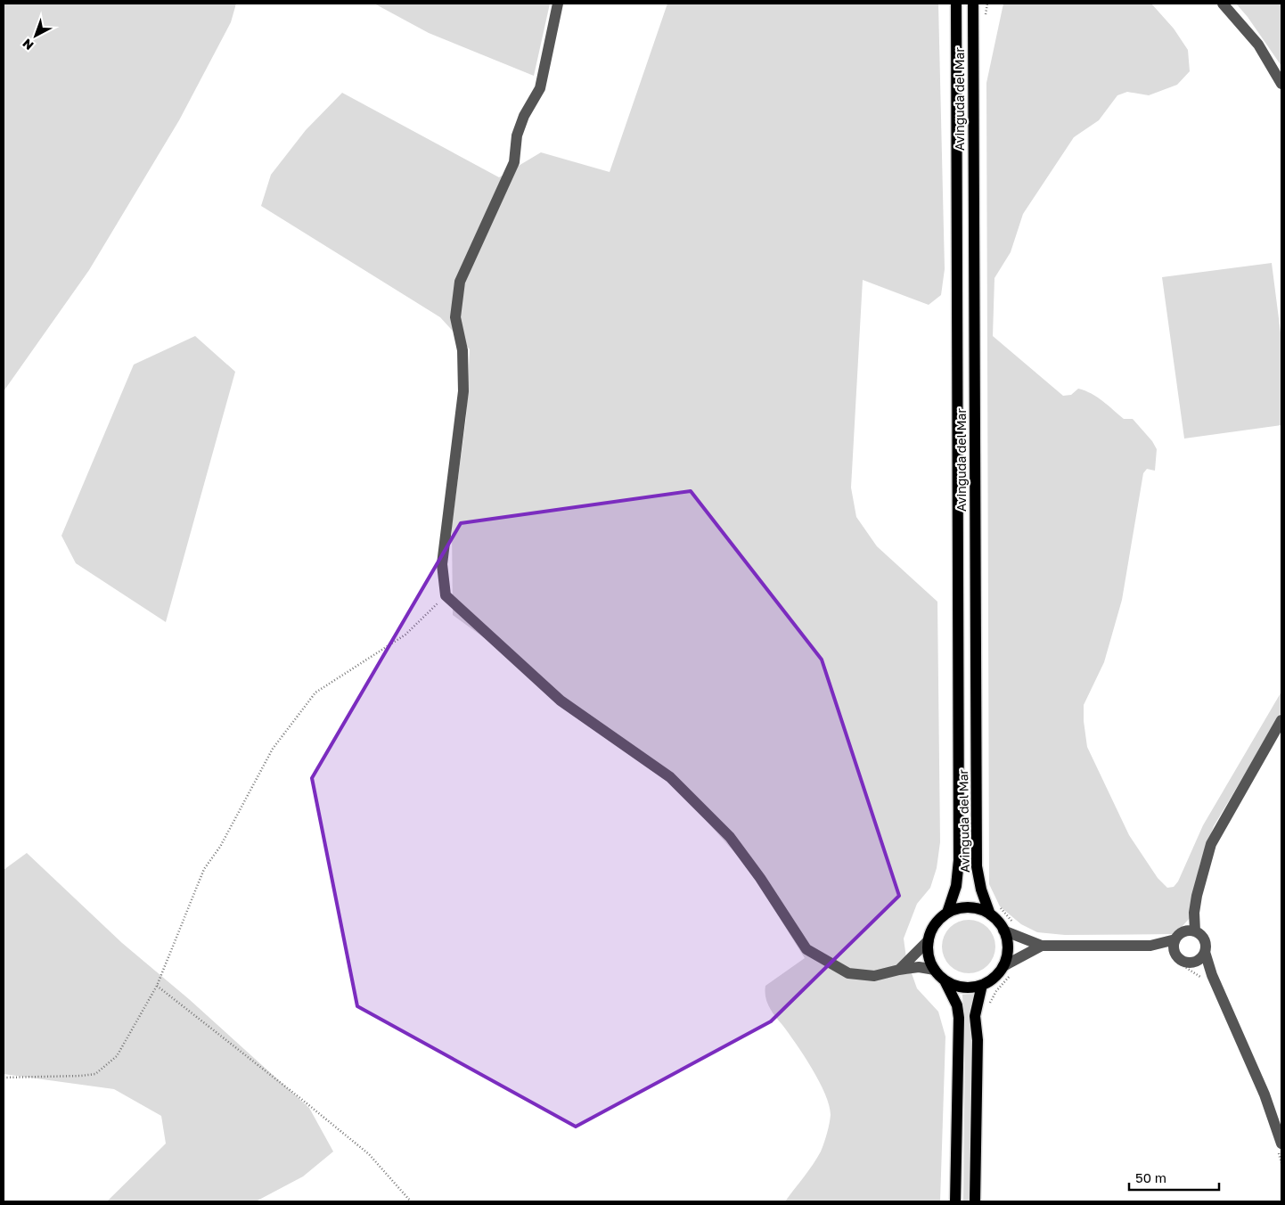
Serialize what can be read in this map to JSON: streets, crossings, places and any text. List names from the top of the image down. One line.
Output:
{"streets":{"main road":["Avinguda del Mar"]},"scale_bar":"50 m","north":"bottom left"}
